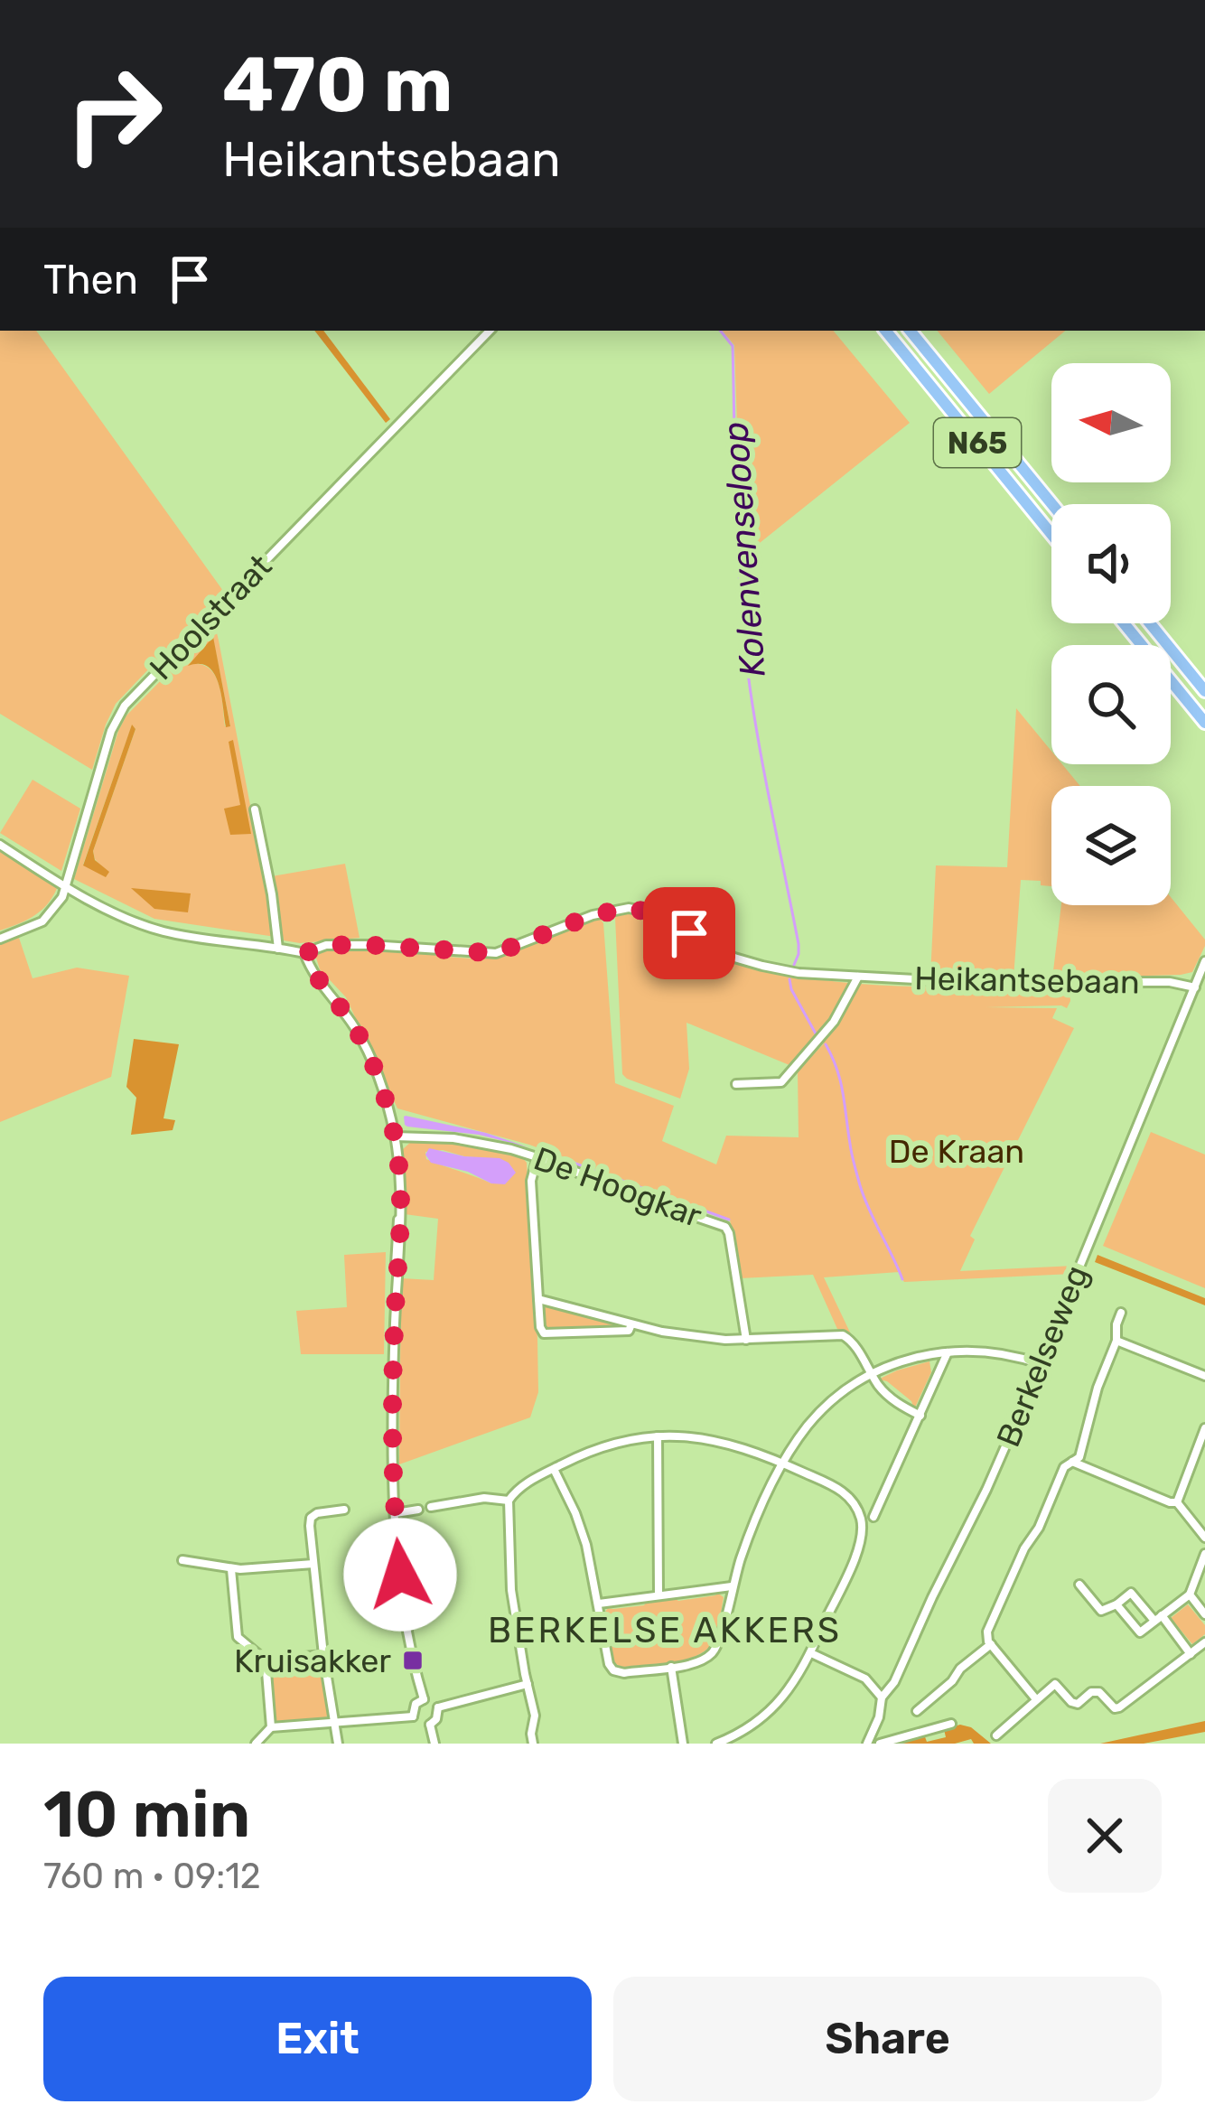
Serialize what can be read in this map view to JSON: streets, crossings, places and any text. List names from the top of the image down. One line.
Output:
{"streets":{"main road":["N65"],"street":["Hoolstraat","Heikantsebaan","De Hoogkar","Berkelseweg"]},"crossings":[["Hoolstraat","Heikantsebaan"],["Heikantsebaan","Berkelseweg"]],"districts":["BERKELSE AKKERS"],"water":["Kolenvenseloop"],"parks":["De Kraan"],"places":{"transit":["Kruisakker"]},"north":"left","page":{"turn":["470 m","Heikantsebaan"],"then":"Then","heading":["10 min","760 m · 09:12"],"buttons":["Exit","Share"]}}
